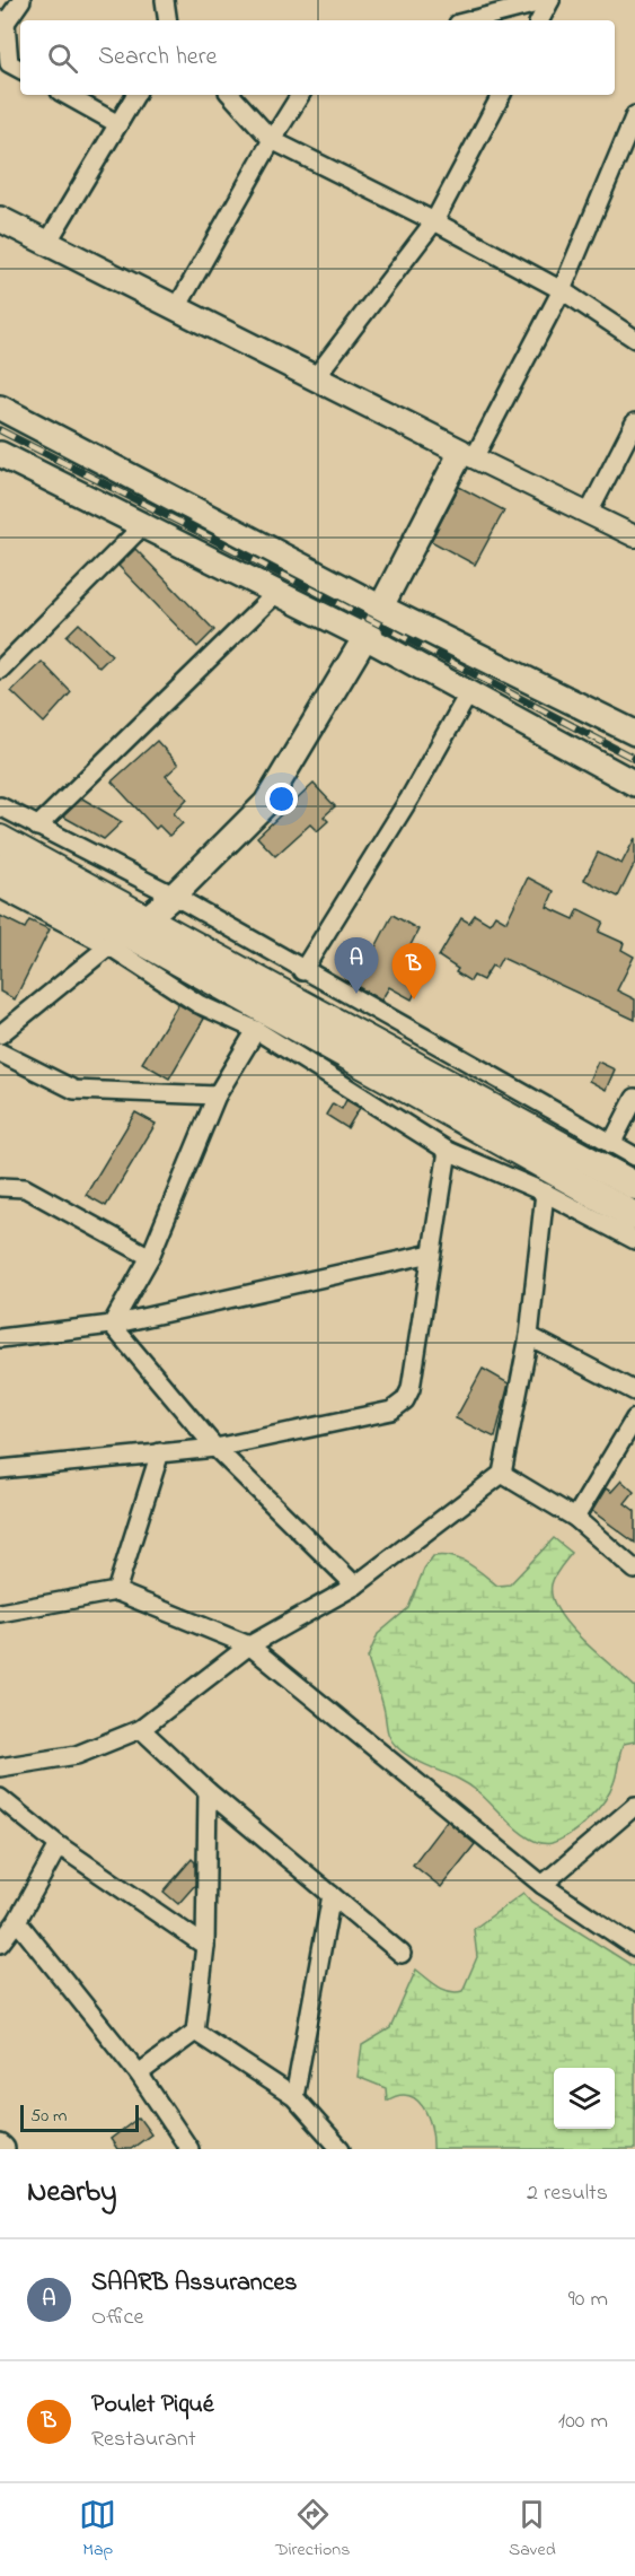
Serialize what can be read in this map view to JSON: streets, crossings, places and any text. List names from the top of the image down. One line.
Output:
{"scale_bar":"50 m","page":{"search":"Search here","pins":["A","B"],"scale":"50 m","heading":["Nearby","2 results"],"list":[{"mark":"A","name":"SAARB Assurances","note":"Office","value":"90 m"},{"mark":"B","name":"Poulet Piqué","note":"Restaurant","value":"100 m"}],"nav":["Map","Directions","Saved"]}}
